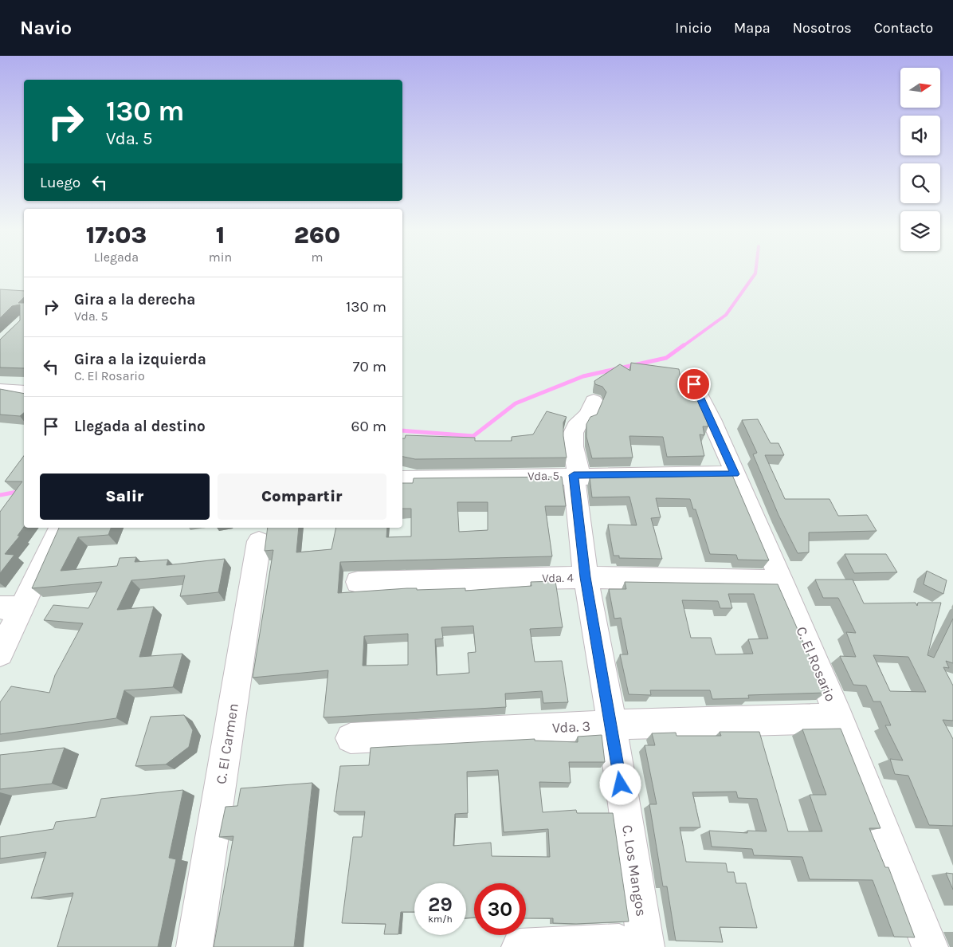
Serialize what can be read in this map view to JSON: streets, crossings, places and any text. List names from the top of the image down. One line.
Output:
{"streets":{"street":["Vda. 5","Vda. 4","C. El Rosario","Vda. 3","C. El Carmen","C. Los Mangos"]},"crossings":[["Vda. 5","C. El Rosario"],["Vda. 5","C. Los Mangos"],["Vda. 4","C. El Rosario"],["Vda. 4","C. Los Mangos"],["C. El Rosario","Vda. 3"],["Vda. 3","C. Los Mangos"]],"north":"right","page":{"header":"Navio","nav":["Inicio","Mapa","Nosotros","Contacto"],"turn":["130 m","Vda. 5"],"then":"Luego","eta":["17:03","Llegada","1","min","260","m"],"list":[{"name":"Gira a la derecha","note":"Vda. 5","value":"130 m"},{"name":"Gira a la izquierda","note":"C. El Rosario","value":"70 m"},{"name":"Llegada al destino","value":"60 m"}],"buttons":["Salir","Compartir"],"speed":"29 km/h","limit":"30"}}
